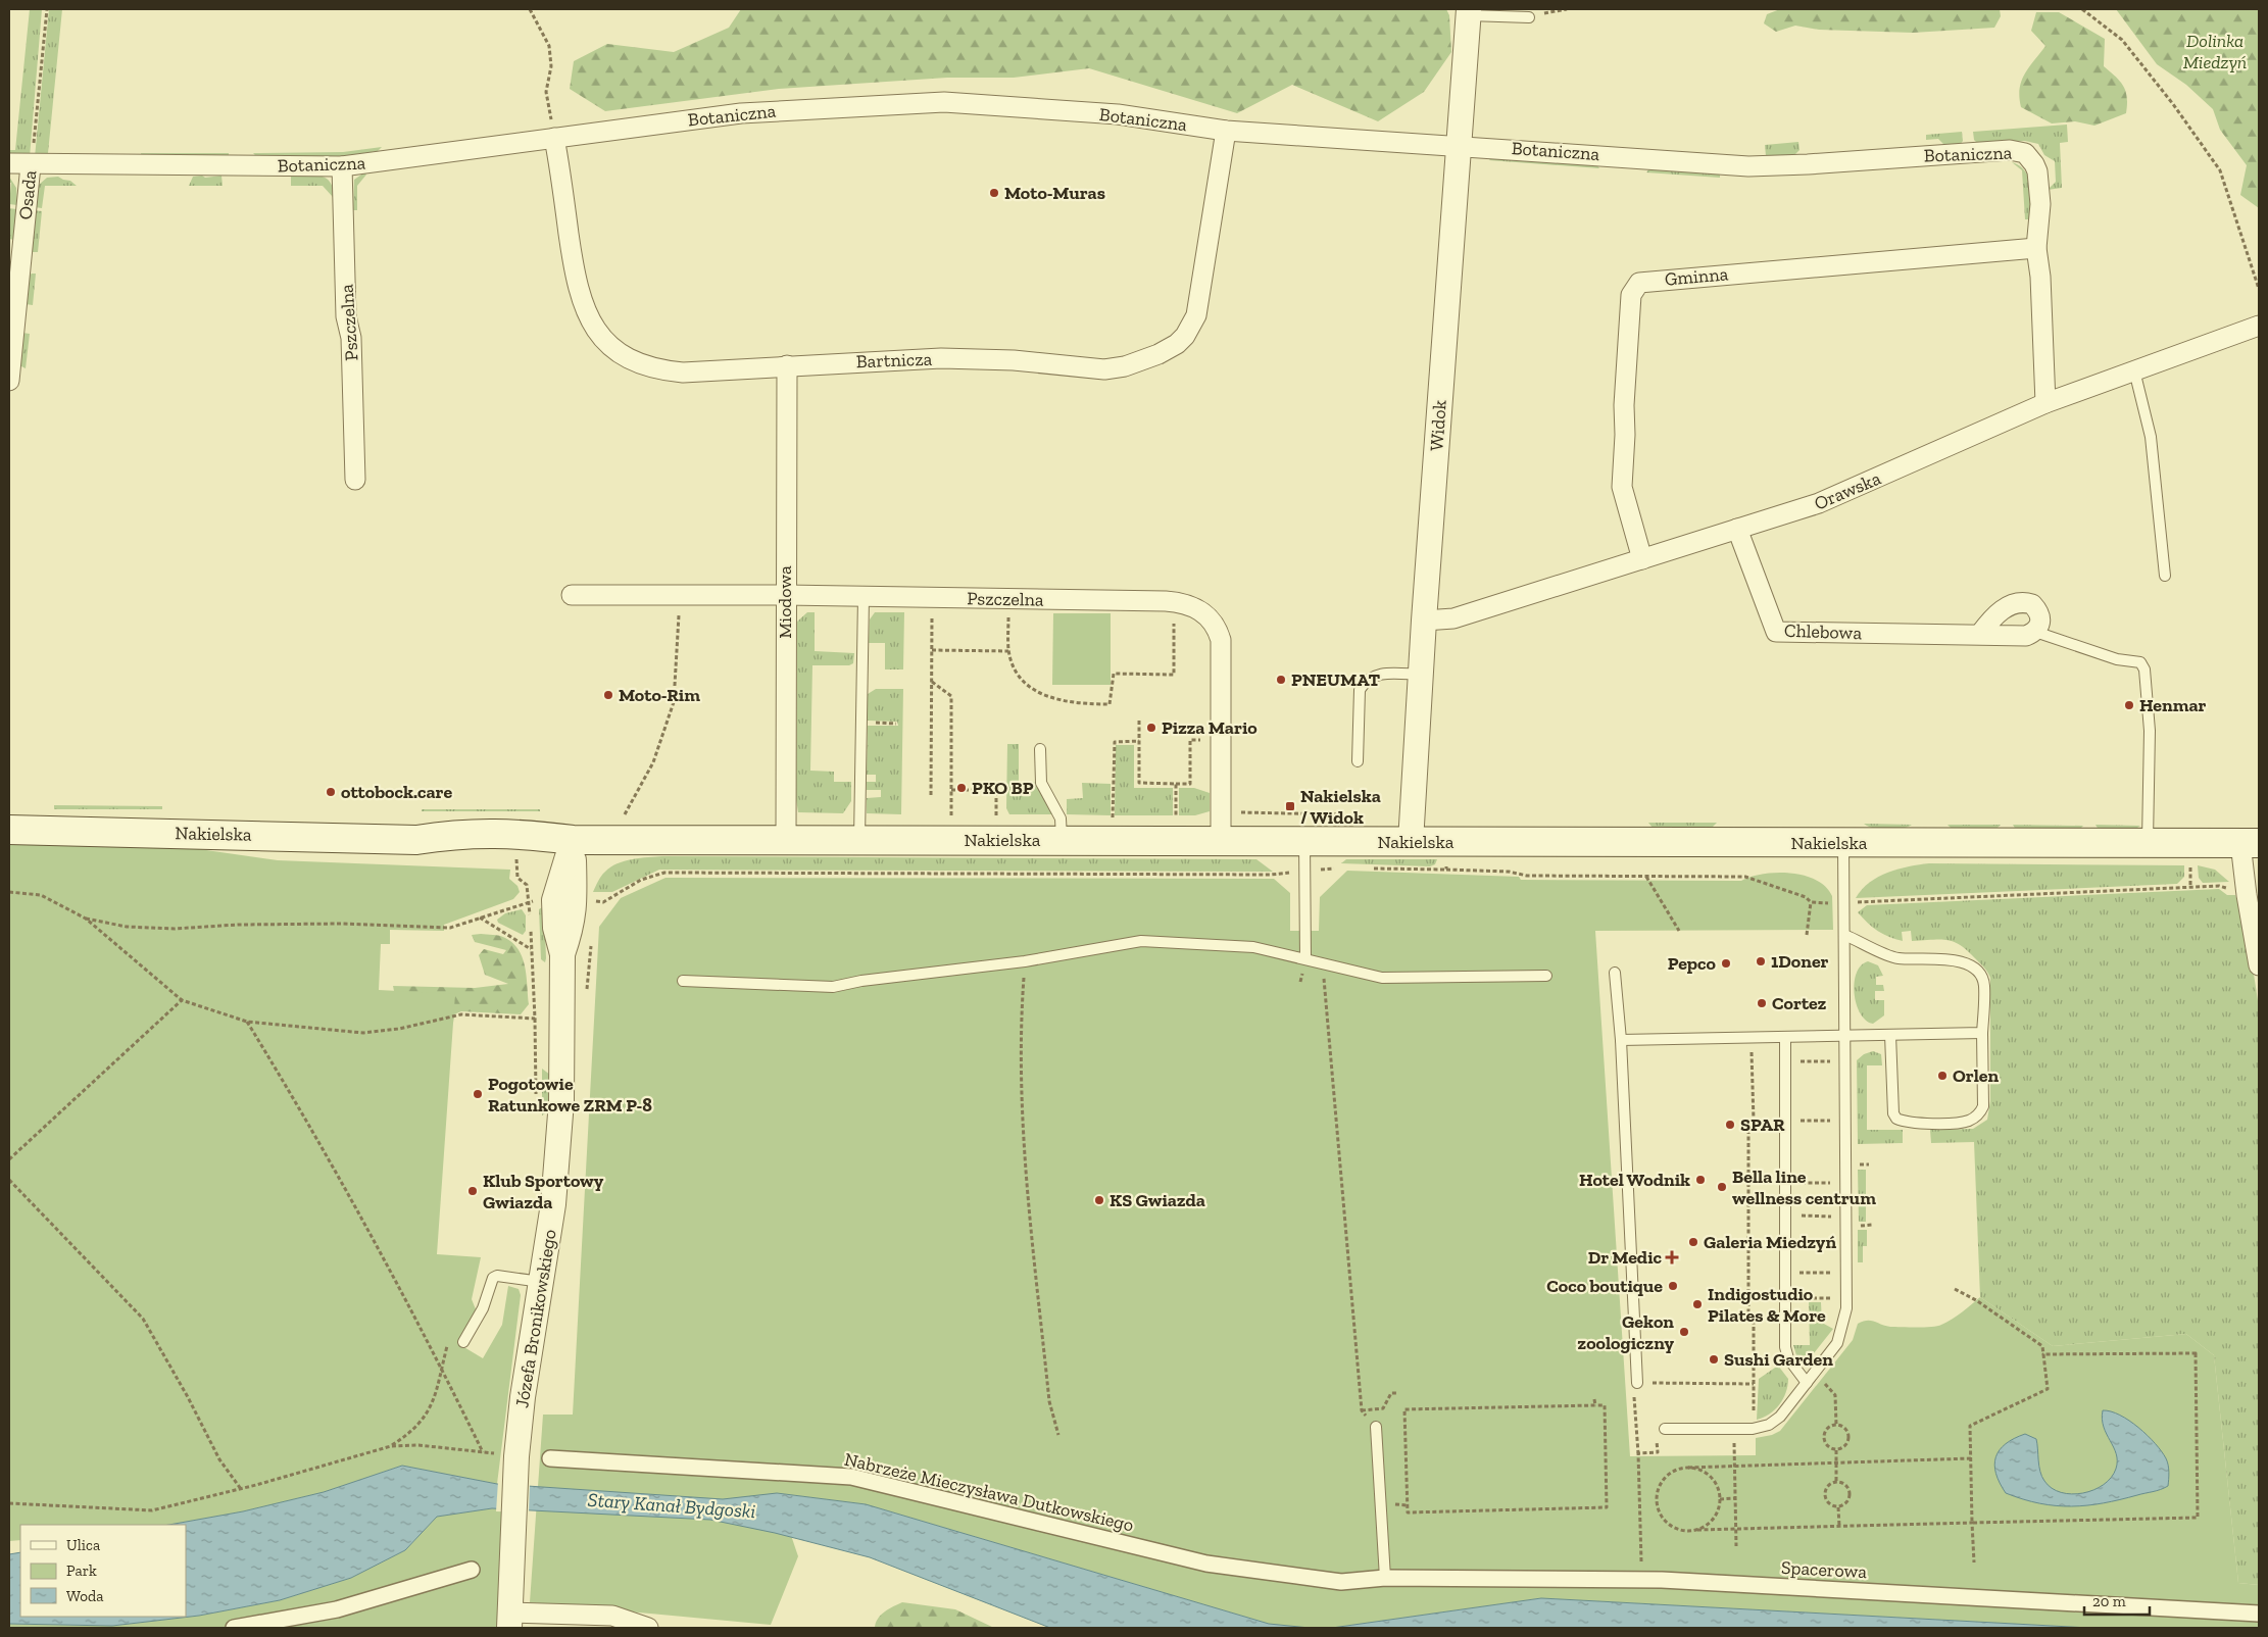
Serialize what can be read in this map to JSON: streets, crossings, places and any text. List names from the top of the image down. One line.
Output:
{"streets":{"main road":["Nakielska"],"street":["Botaniczna","Osada","Gminna","Pszczelna","Bartnicza","Widok","Orawska","Miodowa","Chlebowa","Józefa Bronikowskiego","Nabrzeże Mieczysława Dutkowskiego","Spacerowa"]},"crossings":[["Botaniczna","Osada"],["Botaniczna","Gminna"],["Botaniczna","Pszczelna"],["Botaniczna","Bartnicza"],["Botaniczna","Widok"],["Botaniczna","Orawska"],["Gminna","Orawska"],["Pszczelna","Miodowa"],["Pszczelna","Nakielska"],["Bartnicza","Miodowa"],["Widok","Orawska"],["Widok","Nakielska"],["Orawska","Chlebowa"],["Miodowa","Nakielska"],["Nakielska","Józefa Bronikowskiego"],["Nabrzeże Mieczysława Dutkowskiego","Spacerowa"]],"water":["Stary Kanał Bydgoski"],"parks":["Dolinka Miedzyń"],"places":{"other":["Moto-Muras","PNEUMAT","Moto-Rim","Henmar","Pizza Mario","PKO BP","ottobock.care","1Doner","Pepco","Cortez","Orlen","Pogotowie Ratunkowe ZRM P-8","SPAR","Hotel Wodnik","Bella line wellness centrum","Klub Sportowy Gwiazda","KS Gwiazda","Galeria Miedzyń","Coco boutique","Indigostudio Pilates & More","Gekon zoologiczny","Sushi Garden"],"transit":["Nakielska / Widok"],"health":["Dr Medic"]},"legend":["Ulica","Park","Woda"],"scale_bar":"20 m"}
